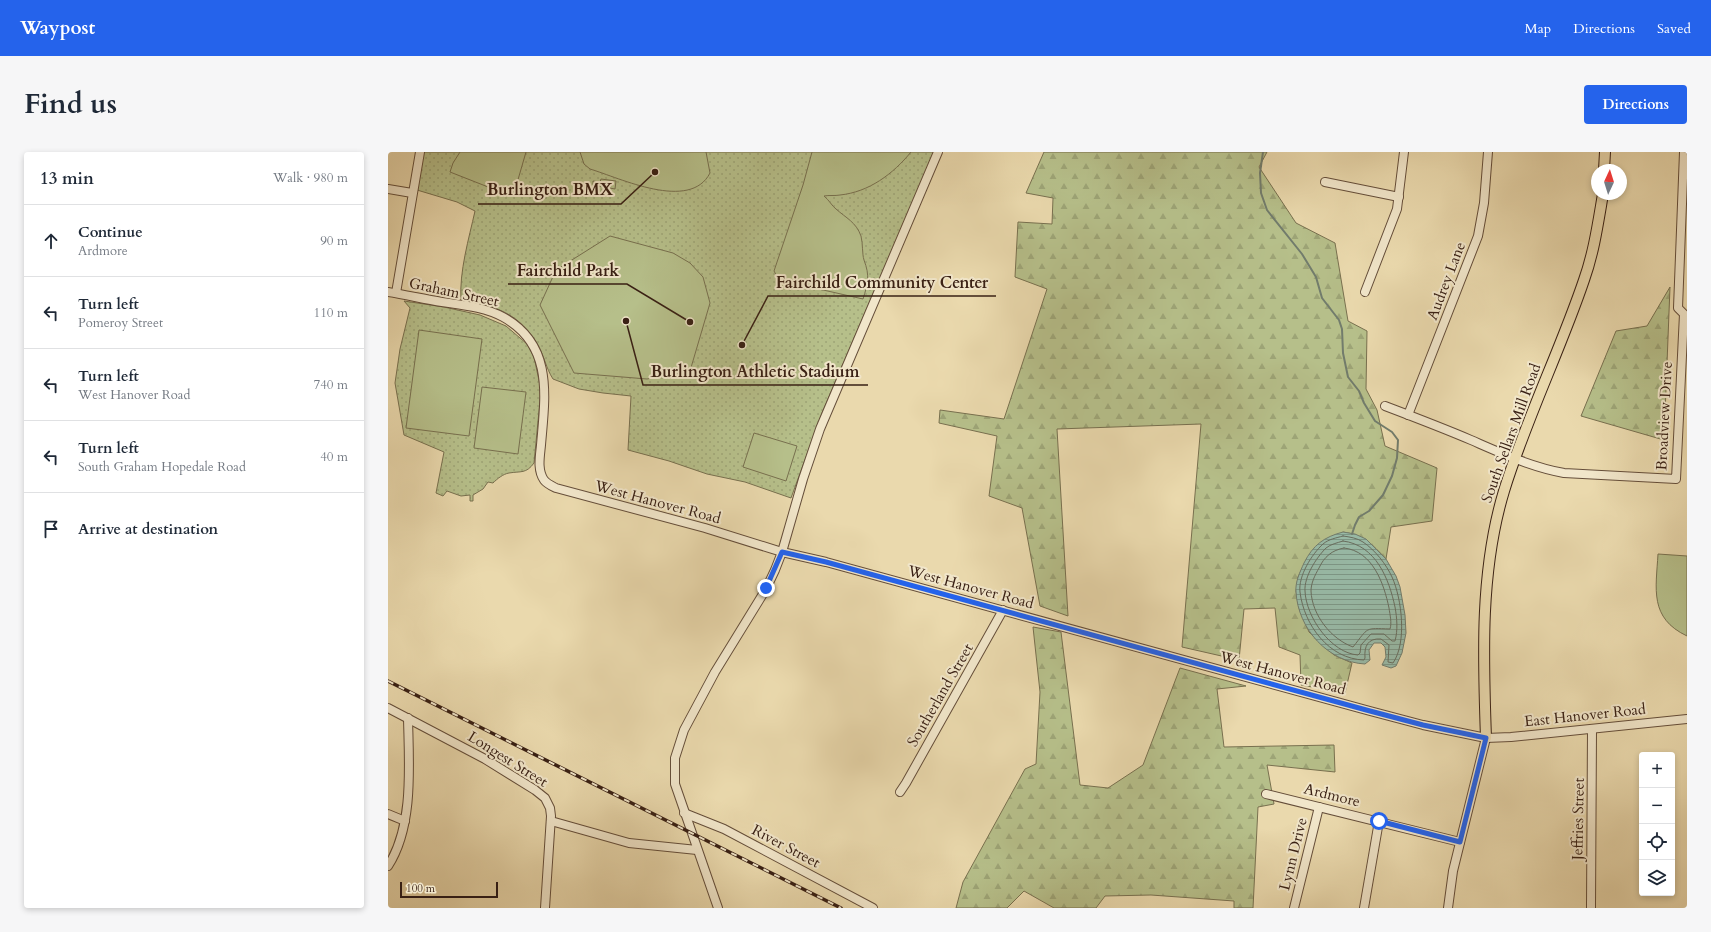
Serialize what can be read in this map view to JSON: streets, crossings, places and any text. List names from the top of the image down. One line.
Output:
{"streets":{"main road":["South Sellars Mill Road"],"street":["Audrey Lane","Graham Street","Broadview Drive","West Hanover Road","Southerland Street","East Hanover Road","Longest Street","Ardmore","Jeffries Street","River Street","Lynn Drive"]},"crossings":[["Audrey Lane","Broadview Drive"],["Graham Street","West Hanover Road"],["Broadview Drive","South Sellars Mill Road"],["South Sellars Mill Road","West Hanover Road"],["South Sellars Mill Road","East Hanover Road"],["West Hanover Road","Southerland Street"],["West Hanover Road","East Hanover Road"],["East Hanover Road","Jeffries Street"],["Ardmore","Lynn Drive"]],"places":["Burlington BMX","Burlington Athletic Stadium","Fairchild Park","Fairchild Community Center"],"scale_bar":"100 m","north":"top","page":{"header":"Waypost","nav":["Map","Directions","Saved"],"title":"Find us","buttons":"Directions","heading":["13 min","Walk · 980 m"],"list":[["Continue","Ardmore","90 m"],["Turn left","Pomeroy Street","110 m"],["Turn left","West Hanover Road","740 m"],["Turn left","South Graham Hopedale Road","40 m"],"Arrive at destination"],"map_buttons":["+","−"],"scale":"100 m"}}
